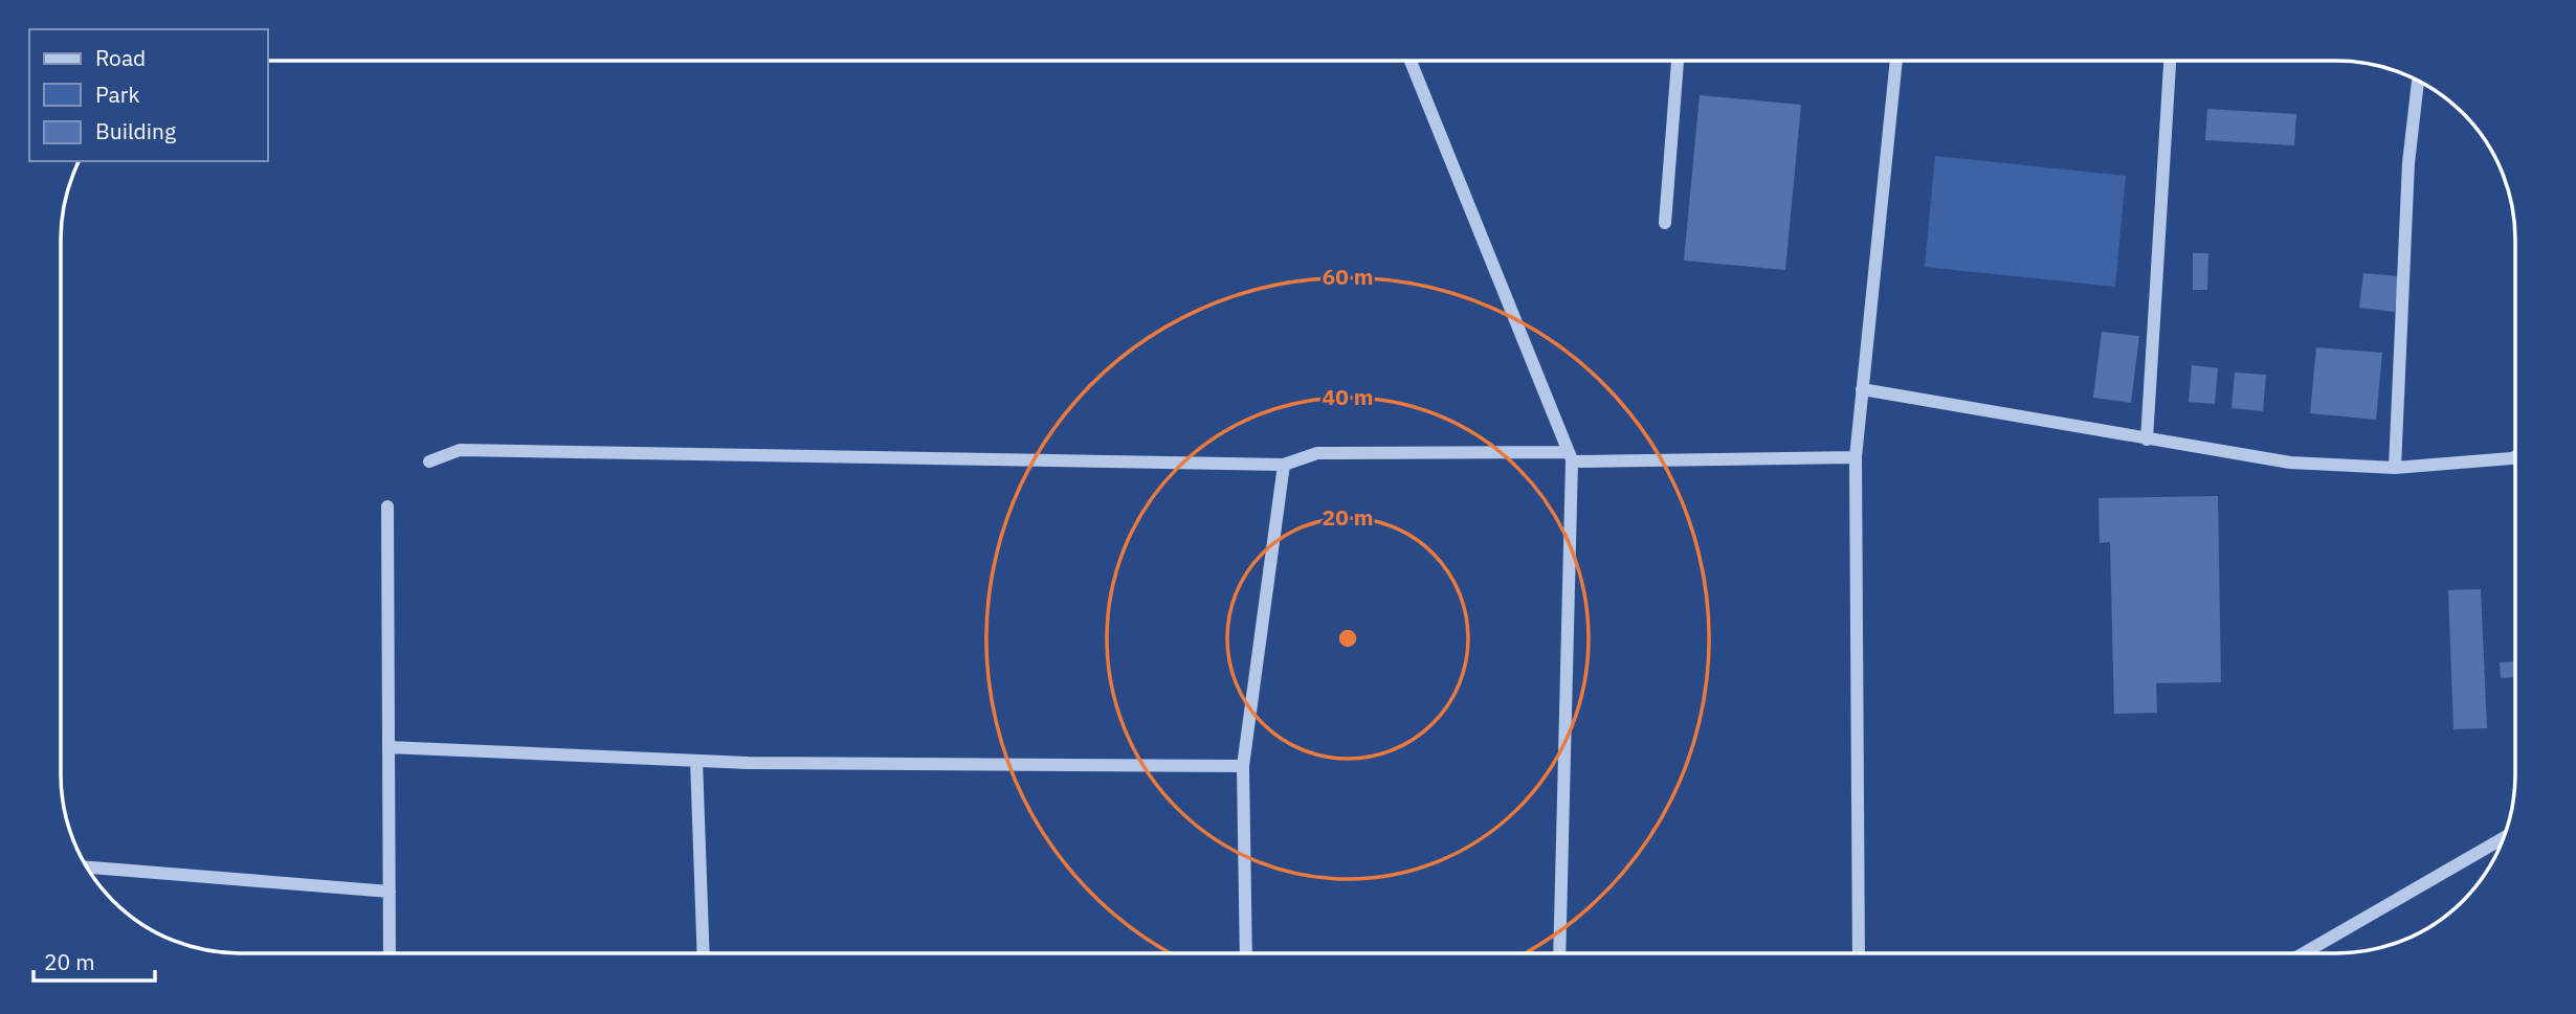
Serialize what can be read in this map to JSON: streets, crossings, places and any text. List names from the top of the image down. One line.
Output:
{"legend":["Road","Park","Building"],"scale_bar":"20 m","rings":["60 m","40 m","20 m"]}
